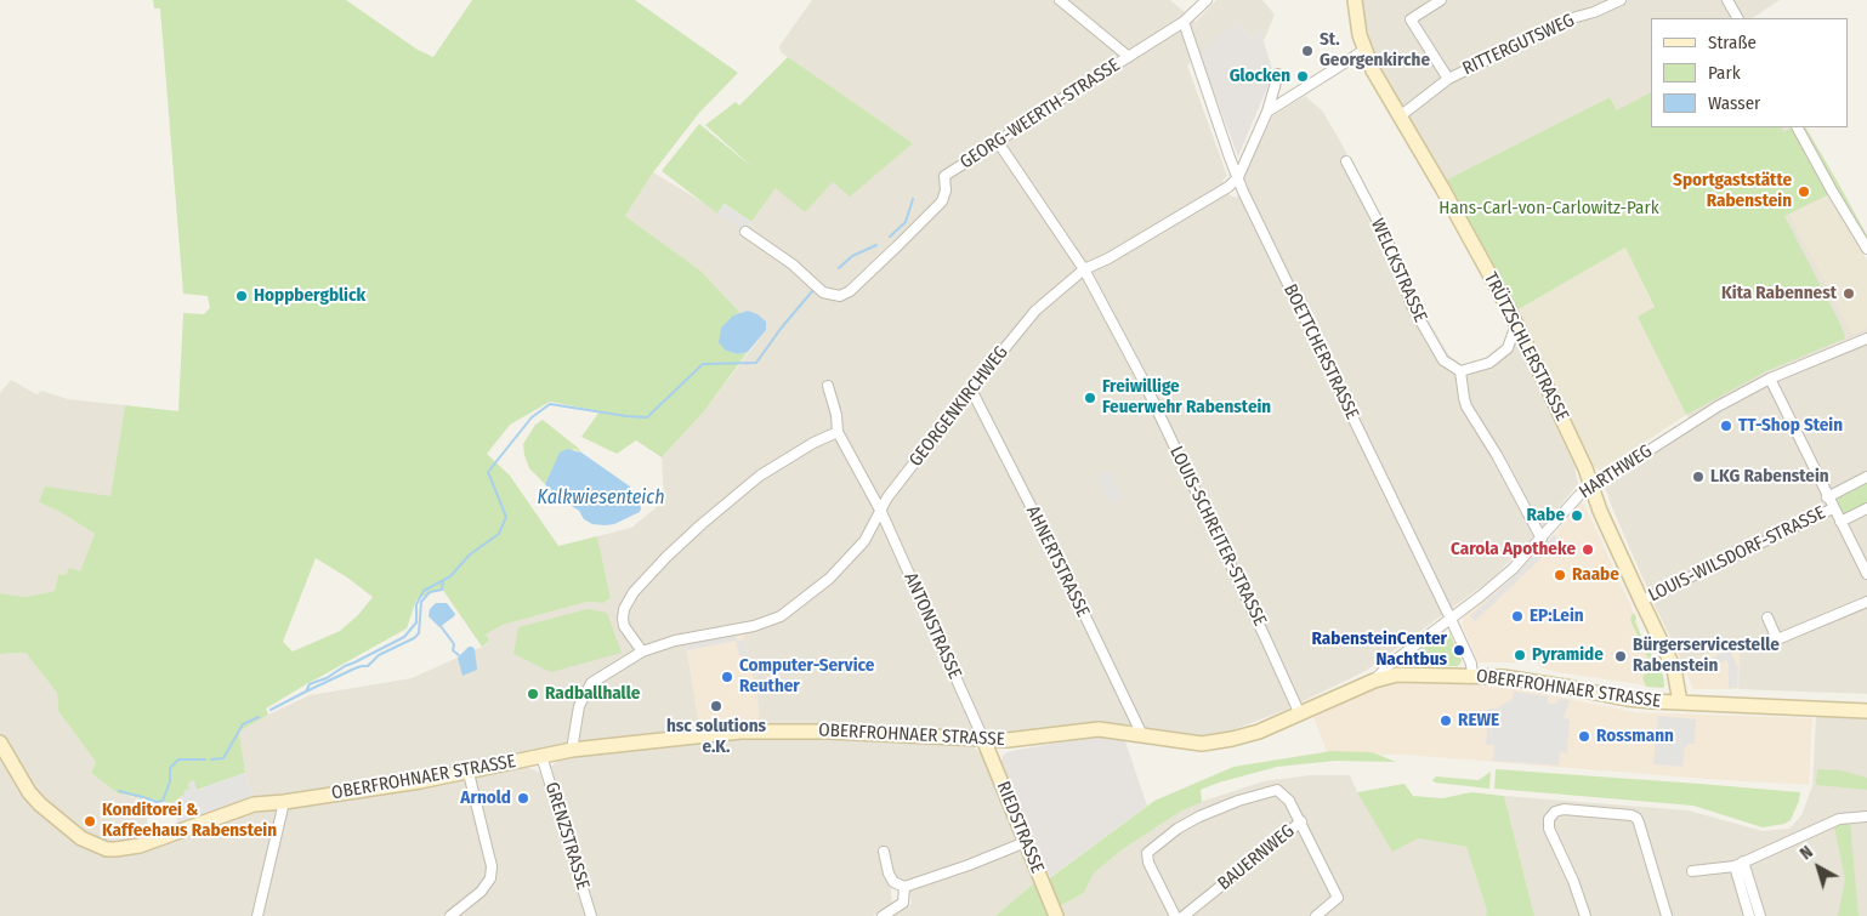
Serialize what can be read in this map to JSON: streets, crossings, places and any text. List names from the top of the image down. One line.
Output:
{"streets":{"main road":["TRÜTZSCHLERSTRASSE","OBERFROHNAER STRASSE","RIEDSTRASSE"],"street":["RITTERGUTSWEG","GEORG-WEERTH-STRASSE","WELCKSTRASSE","BOETTCHERSTRASSE","GEORGENKIRCHWEG","HARTHWEG","LOUIS-SCHREITER-STRASSE","LOUIS-WILSDORF-STRASSE","AHNERTSTRASSE","ANTONSTRASSE","GRENZSTRASSE","BAUERNWEG"]},"crossings":[["GEORG-WEERTH-STRASSE","BOETTCHERSTRASSE"],["GEORG-WEERTH-STRASSE","LOUIS-SCHREITER-STRASSE"],["TRÜTZSCHLERSTRASSE","HARTHWEG"],["TRÜTZSCHLERSTRASSE","LOUIS-WILSDORF-STRASSE"],["TRÜTZSCHLERSTRASSE","OBERFROHNAER STRASSE"],["BOETTCHERSTRASSE","GEORGENKIRCHWEG"],["BOETTCHERSTRASSE","HARTHWEG"],["BOETTCHERSTRASSE","OBERFROHNAER STRASSE"],["GEORGENKIRCHWEG","LOUIS-SCHREITER-STRASSE"],["GEORGENKIRCHWEG","AHNERTSTRASSE"],["GEORGENKIRCHWEG","ANTONSTRASSE"],["GEORGENKIRCHWEG","OBERFROHNAER STRASSE"],["HARTHWEG","OBERFROHNAER STRASSE"],["LOUIS-SCHREITER-STRASSE","OBERFROHNAER STRASSE"],["AHNERTSTRASSE","OBERFROHNAER STRASSE"],["ANTONSTRASSE","OBERFROHNAER STRASSE"],["ANTONSTRASSE","RIEDSTRASSE"],["OBERFROHNAER STRASSE","RIEDSTRASSE"],["OBERFROHNAER STRASSE","GRENZSTRASSE"]],"water":["Kalkwiesenteich"],"parks":["Hans-Carl-von-Carlowitz-Park"],"places":["St. Georgenkirche","Glocken","Sportgaststätte Rabenstein","Kita Rabennest","Hoppbergblick","Freiwillige Feuerwehr Rabenstein","TT-Shop Stein","LKG Rabenstein","Rabe","Carola Apotheke","Raabe","EP:Lein","RabensteinCenter Nachtbus","Pyramide","Bürgerservicestelle Rabenstein","Computer-Service Reuther","Radballhalle","hsc solutions e.K.","REWE","Rossmann","Arnold","Konditorei & Kaffeehaus Rabenstein"],"legend":["Straße","Park","Wasser"],"north":"top left"}
